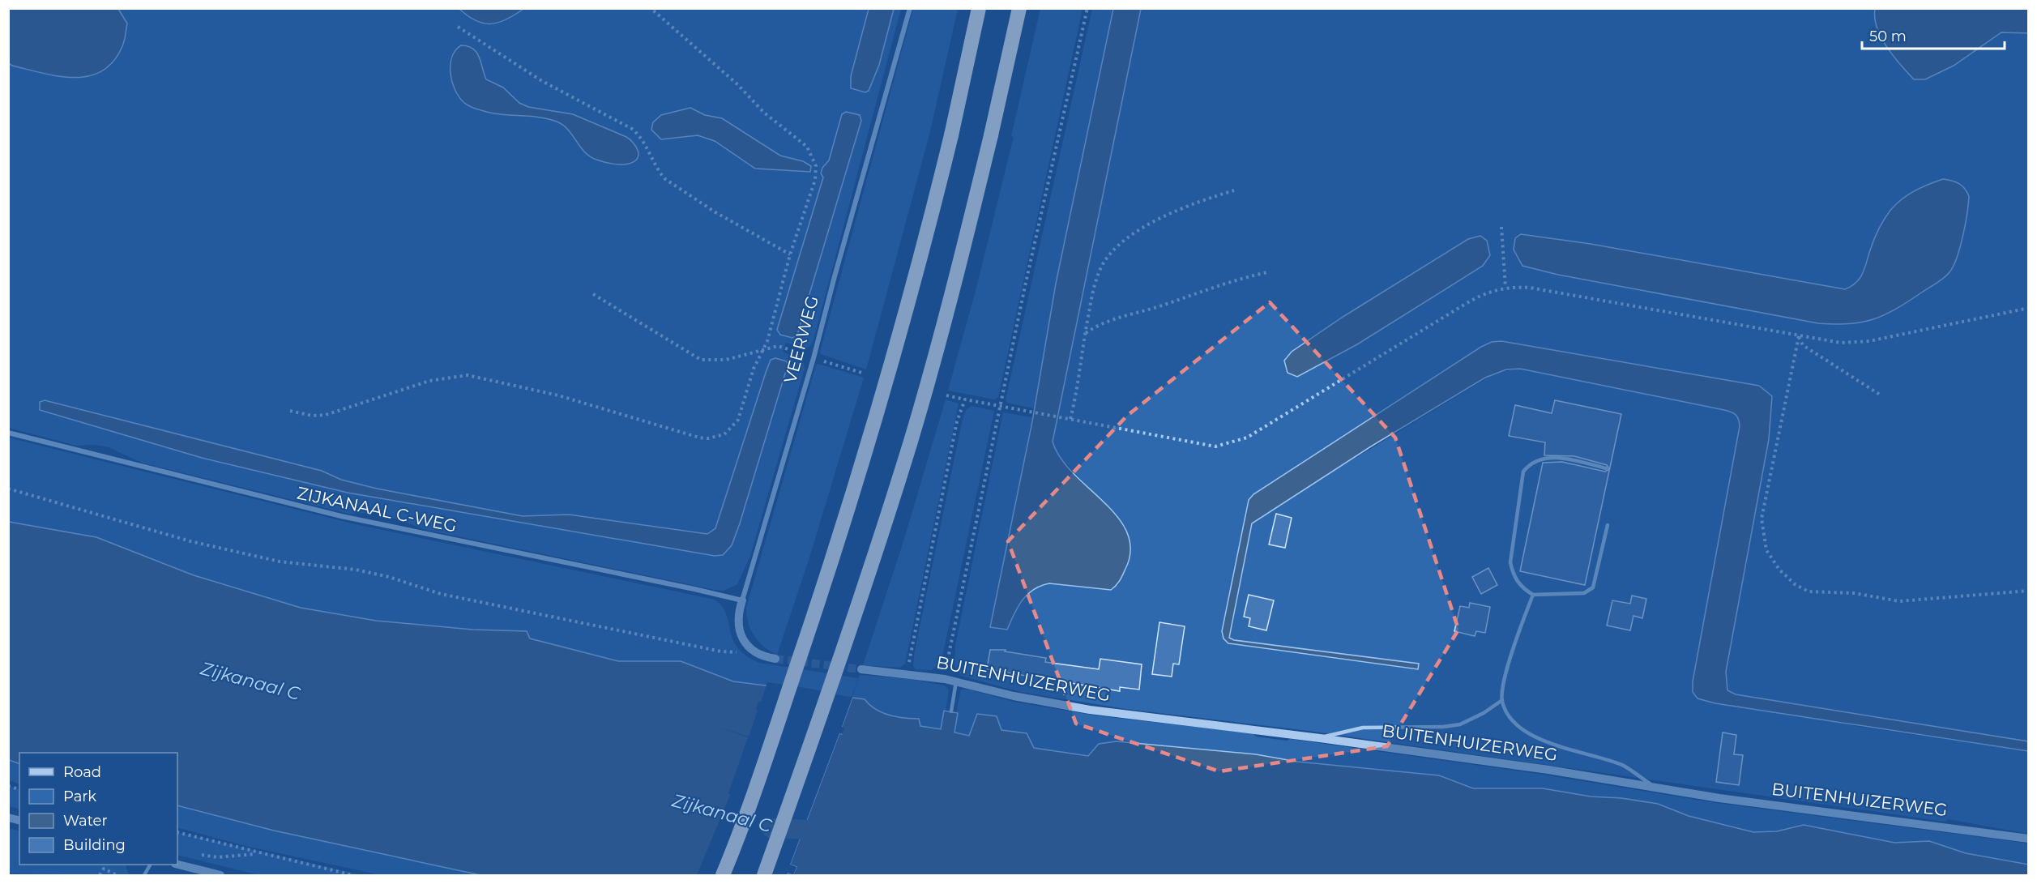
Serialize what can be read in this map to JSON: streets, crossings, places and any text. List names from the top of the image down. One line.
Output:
{"streets":{"street":["VEERWEG","ZIJKANAAL C-WEG","BUITENHUIZERWEG"]},"crossings":[["VEERWEG","ZIJKANAAL C-WEG"]],"water":["Zijkanaal C"],"legend":["Road","Park","Water","Building"],"scale_bar":"50 m"}
